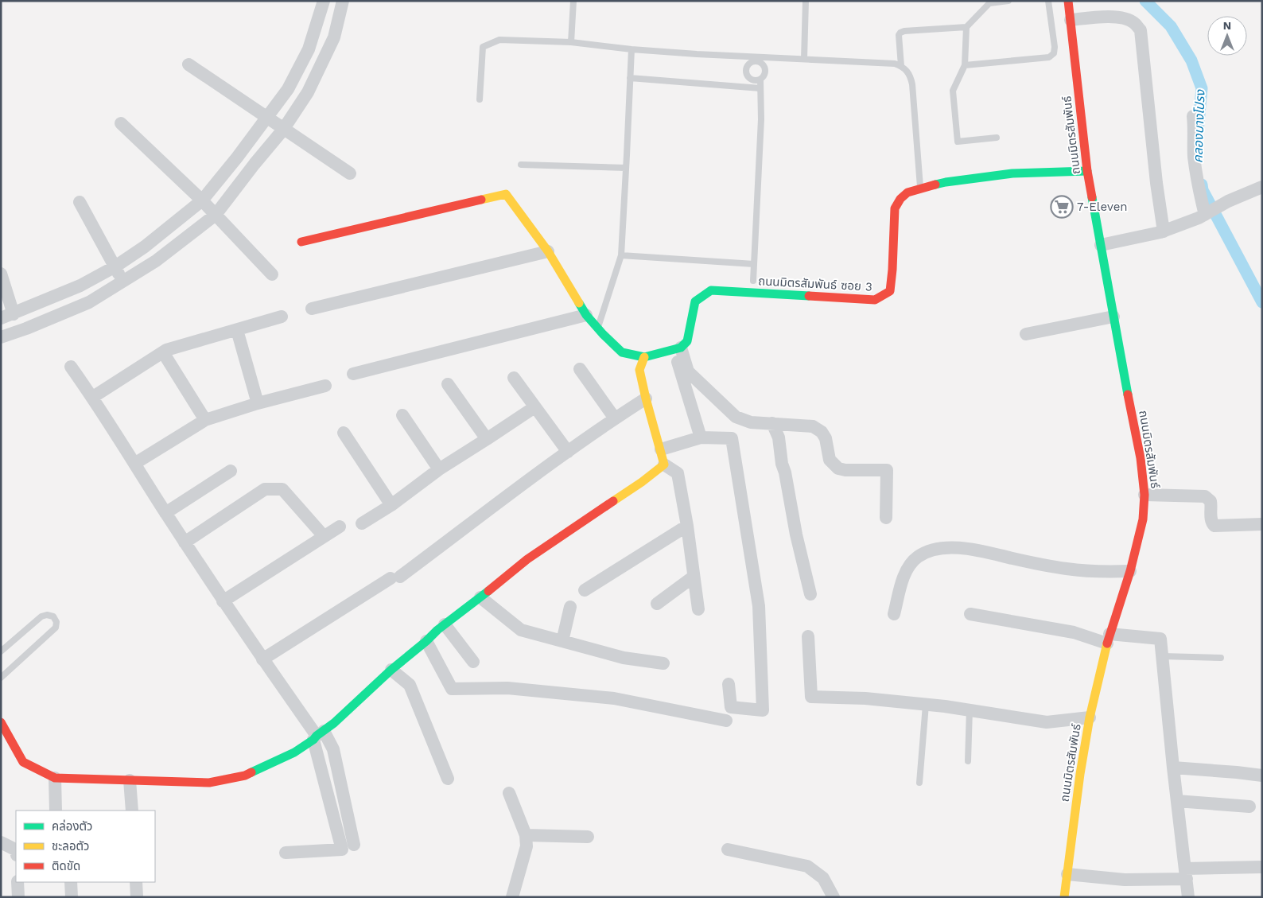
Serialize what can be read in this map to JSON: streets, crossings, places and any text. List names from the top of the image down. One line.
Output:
{"streets":{"street":["ถนนมิตรสัมพันธ์","ถนนมิตรสัมพันธ์ ซอย 3"]},"crossings":[["ถนนมิตรสัมพันธ์","ถนนมิตรสัมพันธ์ ซอย 3"]],"water":["คลองบางโปรง"],"places":{"supermarket":["7-Eleven"]},"legend":["คล่องตัว","ชะลอตัว","ติดขัด"],"north":"top"}
